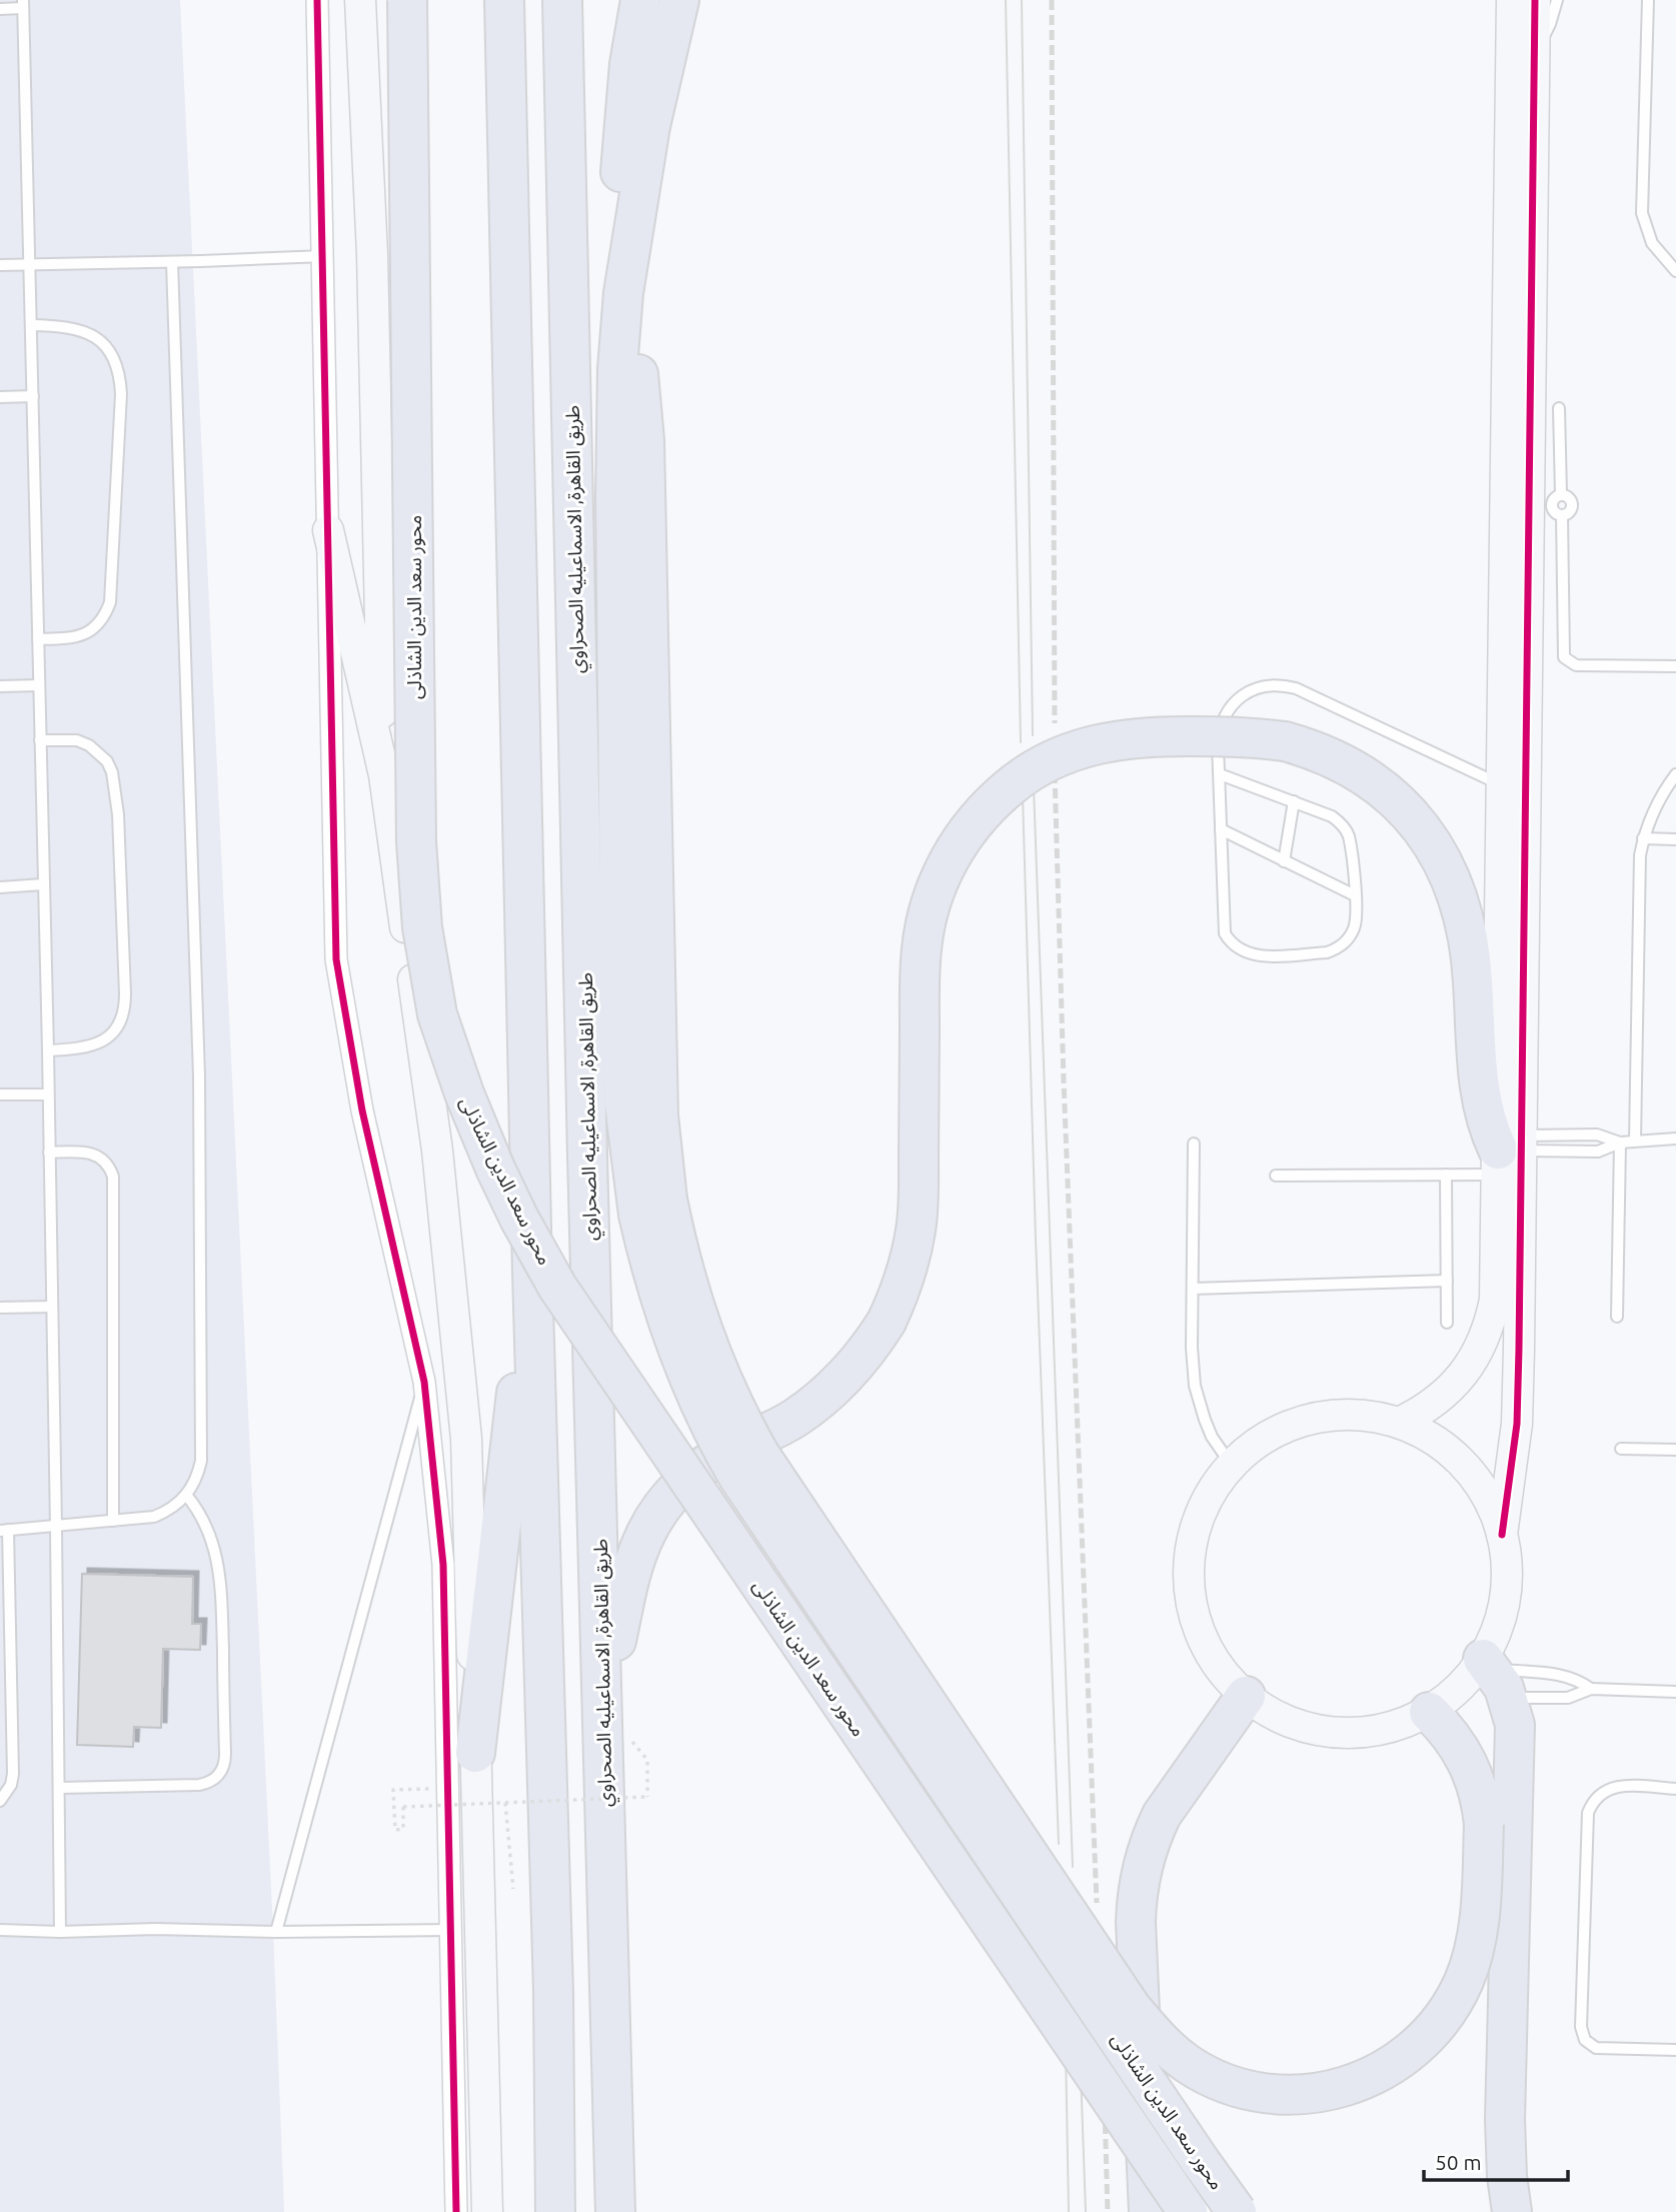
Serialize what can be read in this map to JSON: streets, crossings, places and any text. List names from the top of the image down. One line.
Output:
{"streets":{"highway":["طريق القاهرة, الاسماعيليه الصحراوي","محور سعد الدين الشاذلى"]},"scale_bar":"50 m"}
